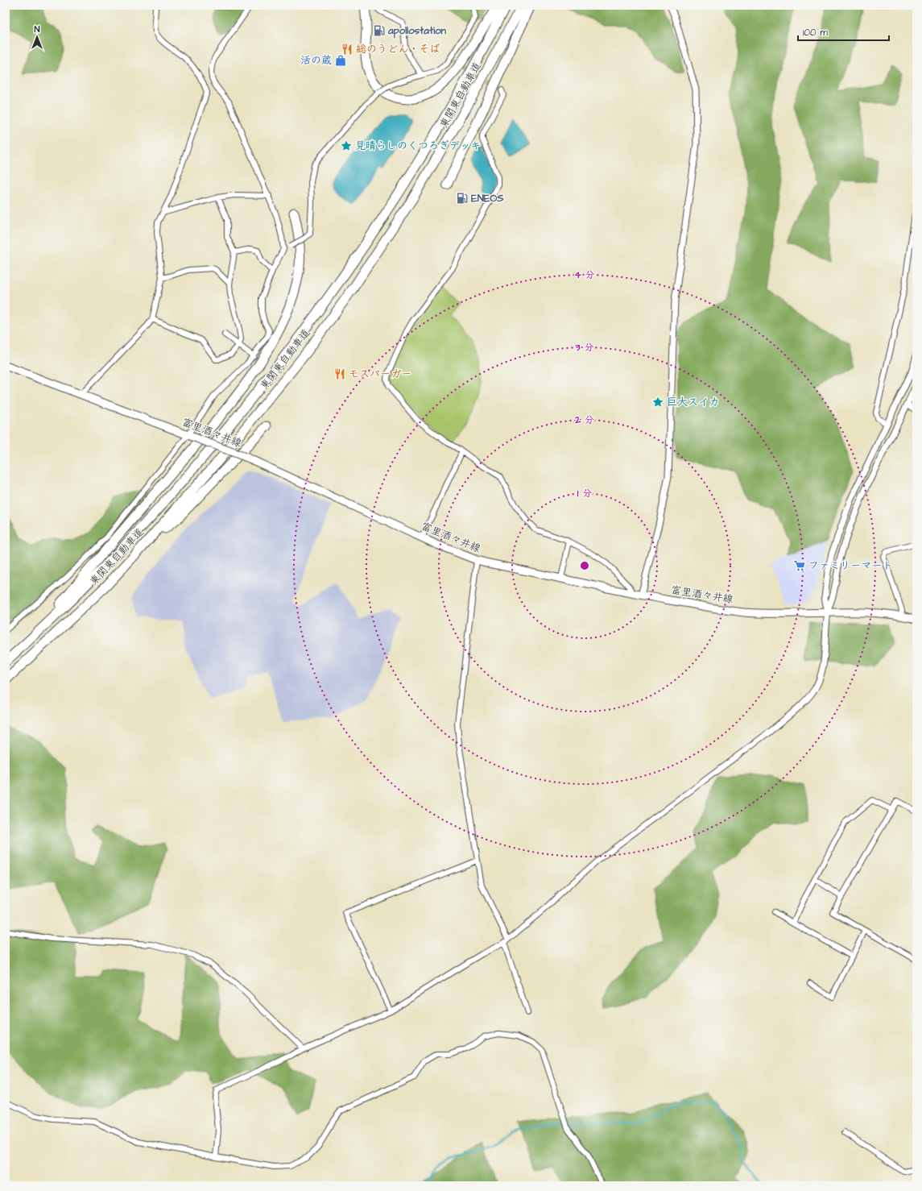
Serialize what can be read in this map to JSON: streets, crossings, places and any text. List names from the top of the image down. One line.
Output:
{"streets":{"highway":["東関東自動車道"],"main road":["富里酒々井線"]},"places":{"fuel station":["apollostation","ENEOS"],"restaurant":["総のうどん・そば","モスバーガー"],"shop":["活の蔵"],"place":["見晴らしのくつろぎデッキ","巨大スイカ"],"supermarket":["ファミリーマート"]},"scale_bar":"100 m","north":"top","rings":["4 分","3 分","2 分","1 分"]}
